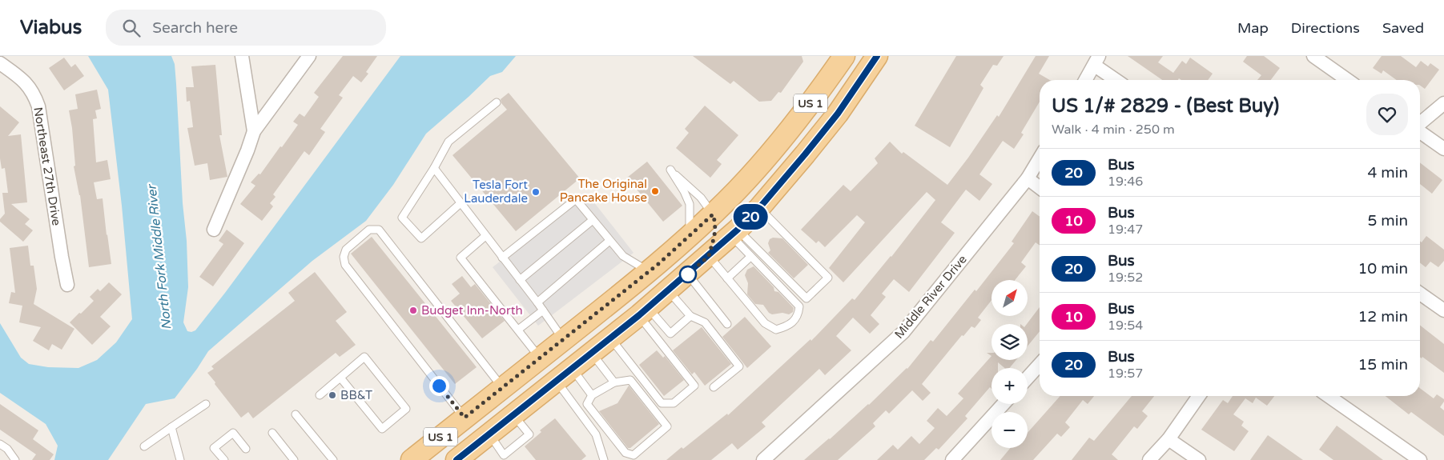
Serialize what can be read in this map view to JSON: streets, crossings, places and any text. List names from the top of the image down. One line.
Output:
{"streets":{"main road":["US 1"],"street":["Northeast 27th Drive","Middle River Drive"]},"water":["North Fork Middle River"],"places":["The Original Pancake House","Tesla Fort Lauderdale","Budget Inn-North","BB&T"],"lines":["bus line 20"],"north":"top right","page":{"header":"Viabus","search":"Search here","nav":["Map","Directions","Saved"],"on_map":"20","heading":["US 1/# 2829 - (Best Buy)","Walk · 4 min · 250 m"],"list":[{"mark":"20","name":"Bus","note":"19:46","value":"4 min"},{"mark":"10","name":"Bus","note":"19:47","value":"5 min"},{"mark":"20","name":"Bus","note":"19:52","value":"10 min"},{"mark":"10","name":"Bus","note":"19:54","value":"12 min"},{"mark":"20","name":"Bus","note":"19:57","value":"15 min"}],"map_buttons":["+","−"]}}
